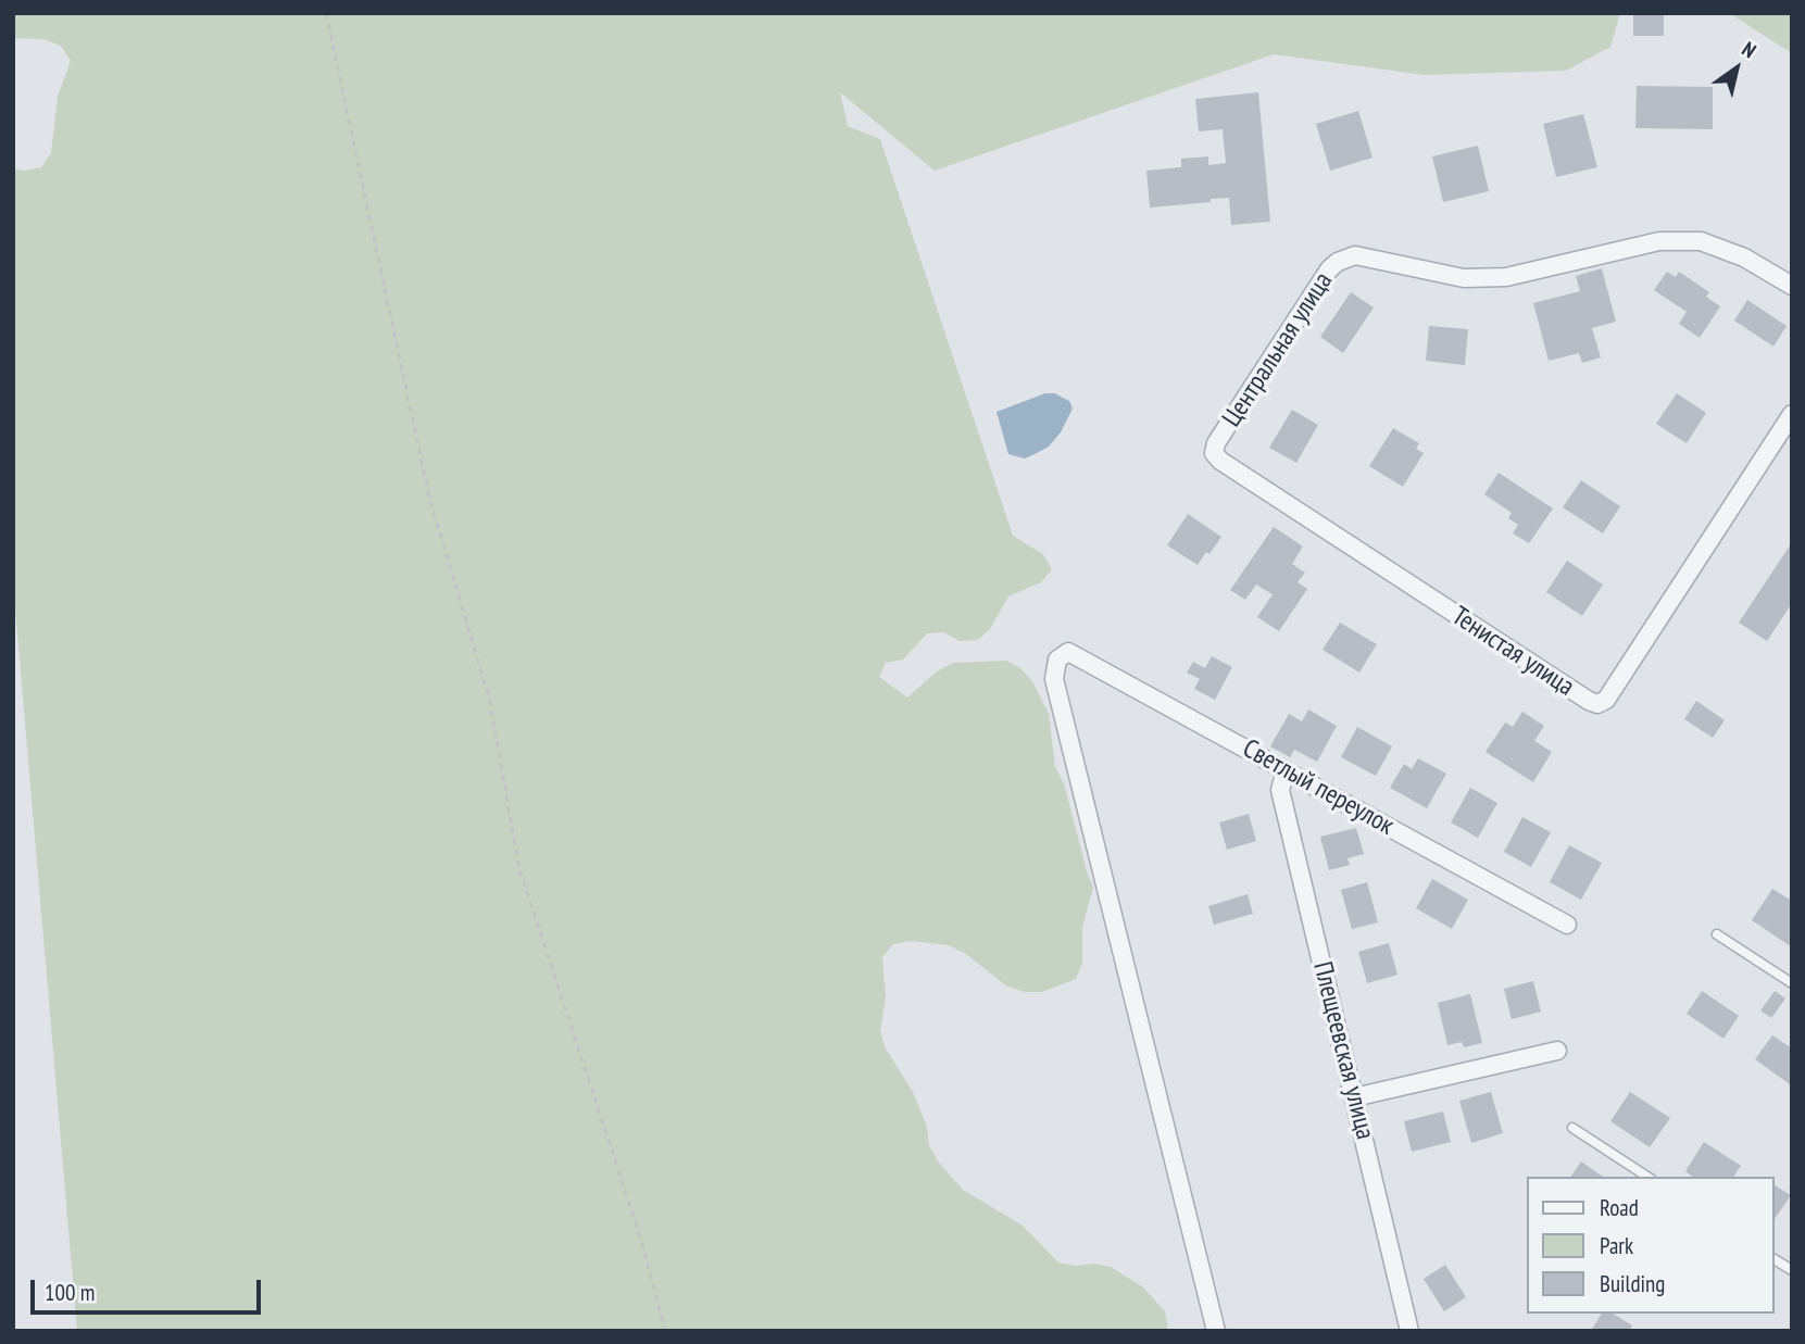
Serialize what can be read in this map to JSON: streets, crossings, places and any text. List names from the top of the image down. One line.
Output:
{"streets":{"street":["Центральная улица","Тенистая улица","Светлый переулок","Плещеевская улица"]},"crossings":[["Центральная улица","Тенистая улица"],["Светлый переулок","Плещеевская улица"]],"legend":["Road","Park","Building"],"scale_bar":"100 m","north":"top right"}
